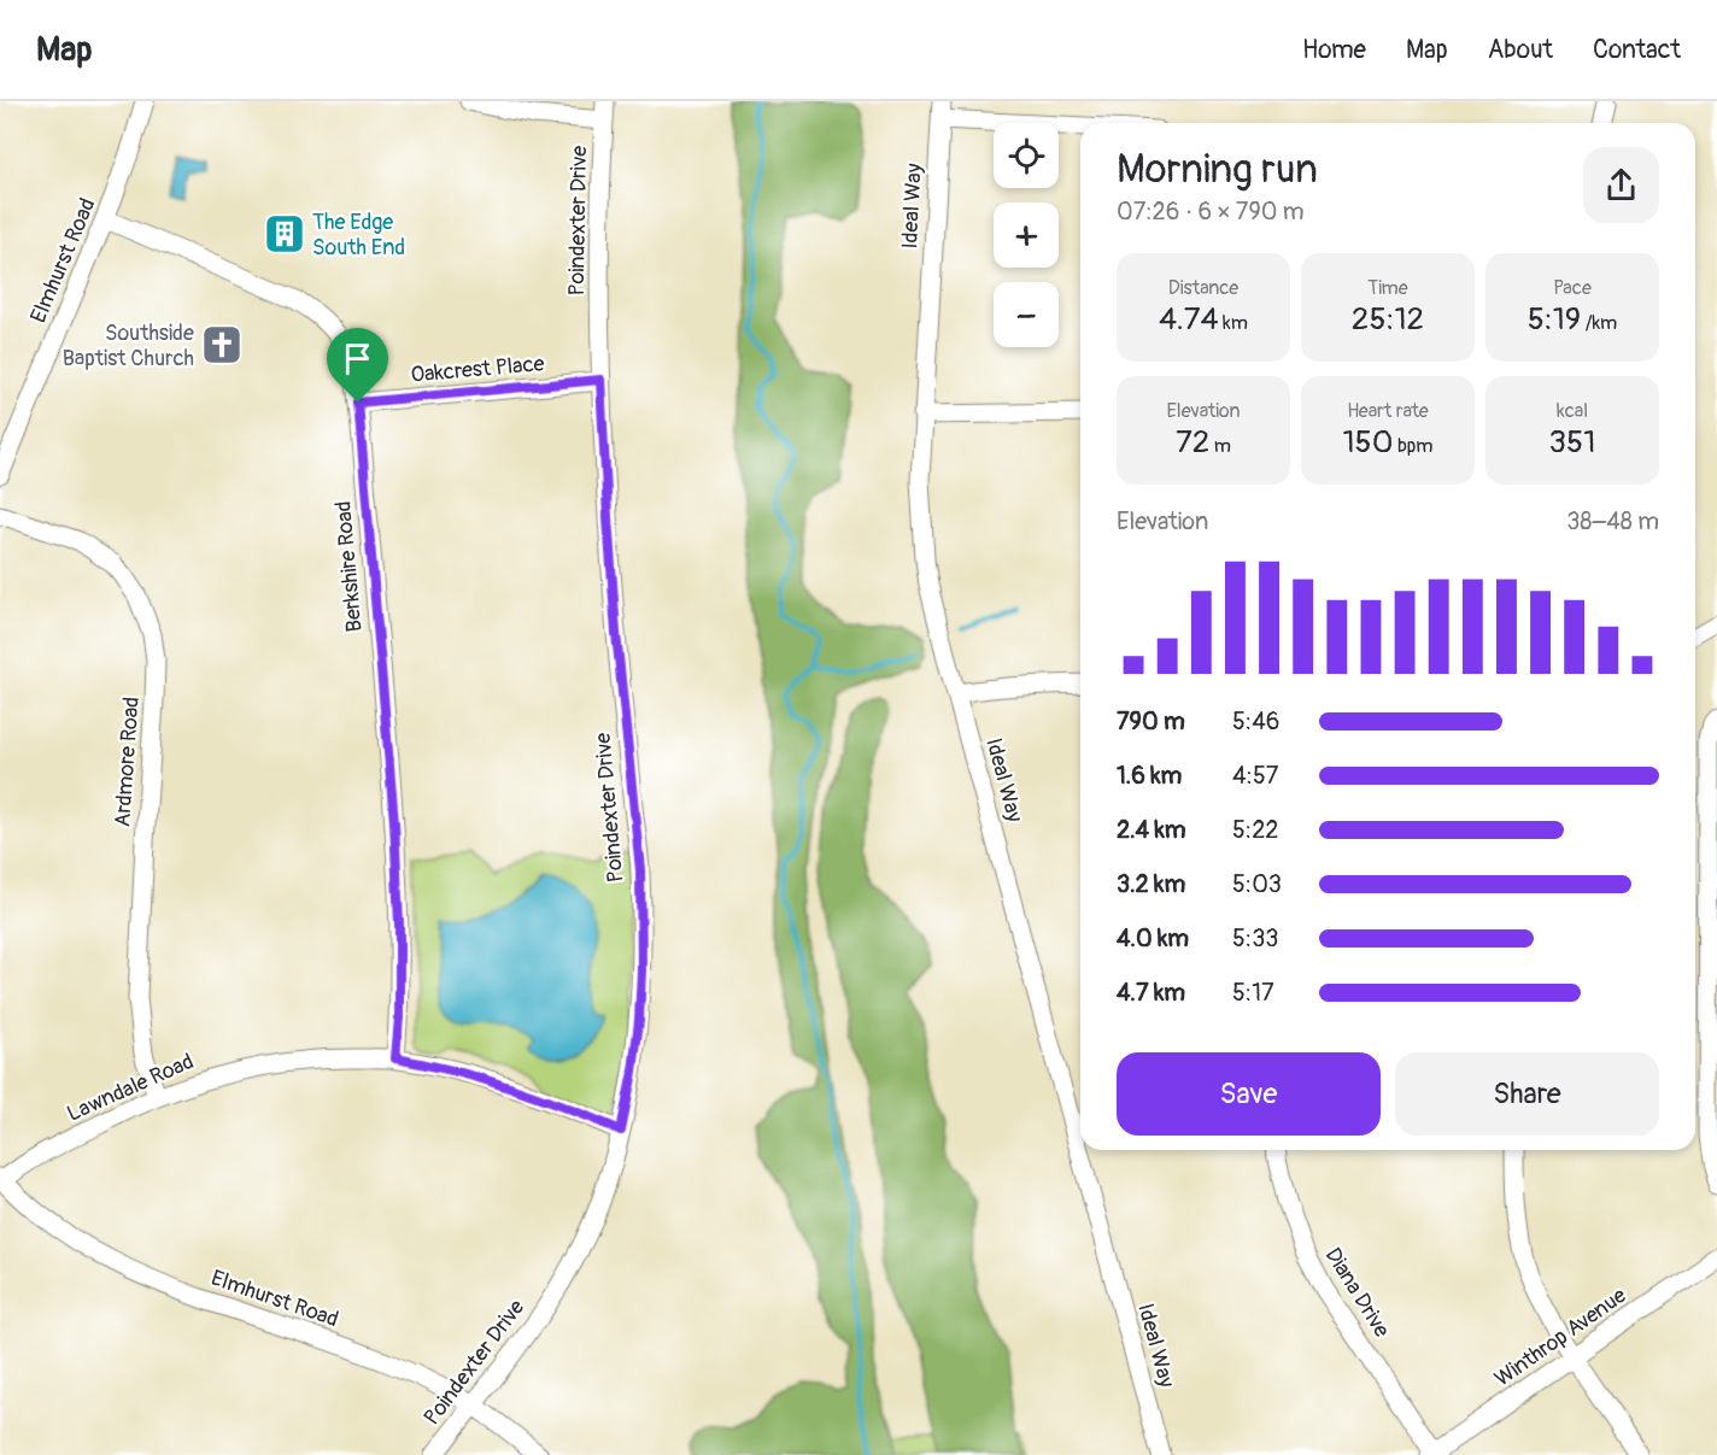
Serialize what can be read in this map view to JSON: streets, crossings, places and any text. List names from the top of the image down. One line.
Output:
{"streets":{"street":["Ideal Way","Poindexter Drive","Elmhurst Road","Oakcrest Place","Berkshire Road","Ardmore Road","Lawndale Road","Diana Drive","Winthrop Avenue"]},"crossings":[["Poindexter Drive","Elmhurst Road"],["Poindexter Drive","Oakcrest Place"],["Poindexter Drive","Lawndale Road"],["Elmhurst Road","Berkshire Road"],["Elmhurst Road","Lawndale Road"],["Oakcrest Place","Berkshire Road"],["Berkshire Road","Lawndale Road"],["Ardmore Road","Lawndale Road"],["Diana Drive","Winthrop Avenue"]],"places":{"building":["The Edge South End"],"church":["Southside Baptist Church"]},"page":{"header":"Map","nav":["Home","Map","About","Contact"],"map_buttons":["+","−"],"heading":["Morning run","07:26 · 6 × 790 m"],"stats":[["Distance","4.74 km"],["Time","25:12"],["Pace","5:19 /km"],["Elevation","72 m"],["Heart rate","150 bpm"],["kcal","351"]],"chart":["Elevation","38–48 m"],"list":[{"name":"790 m","note":"5:46"},{"name":"1.6 km","note":"4:57"},{"name":"2.4 km","note":"5:22"},{"name":"3.2 km","note":"5:03"},{"name":"4.0 km","note":"5:33"},{"name":"4.7 km","note":"5:17"}],"buttons":["Save","Share"]}}
